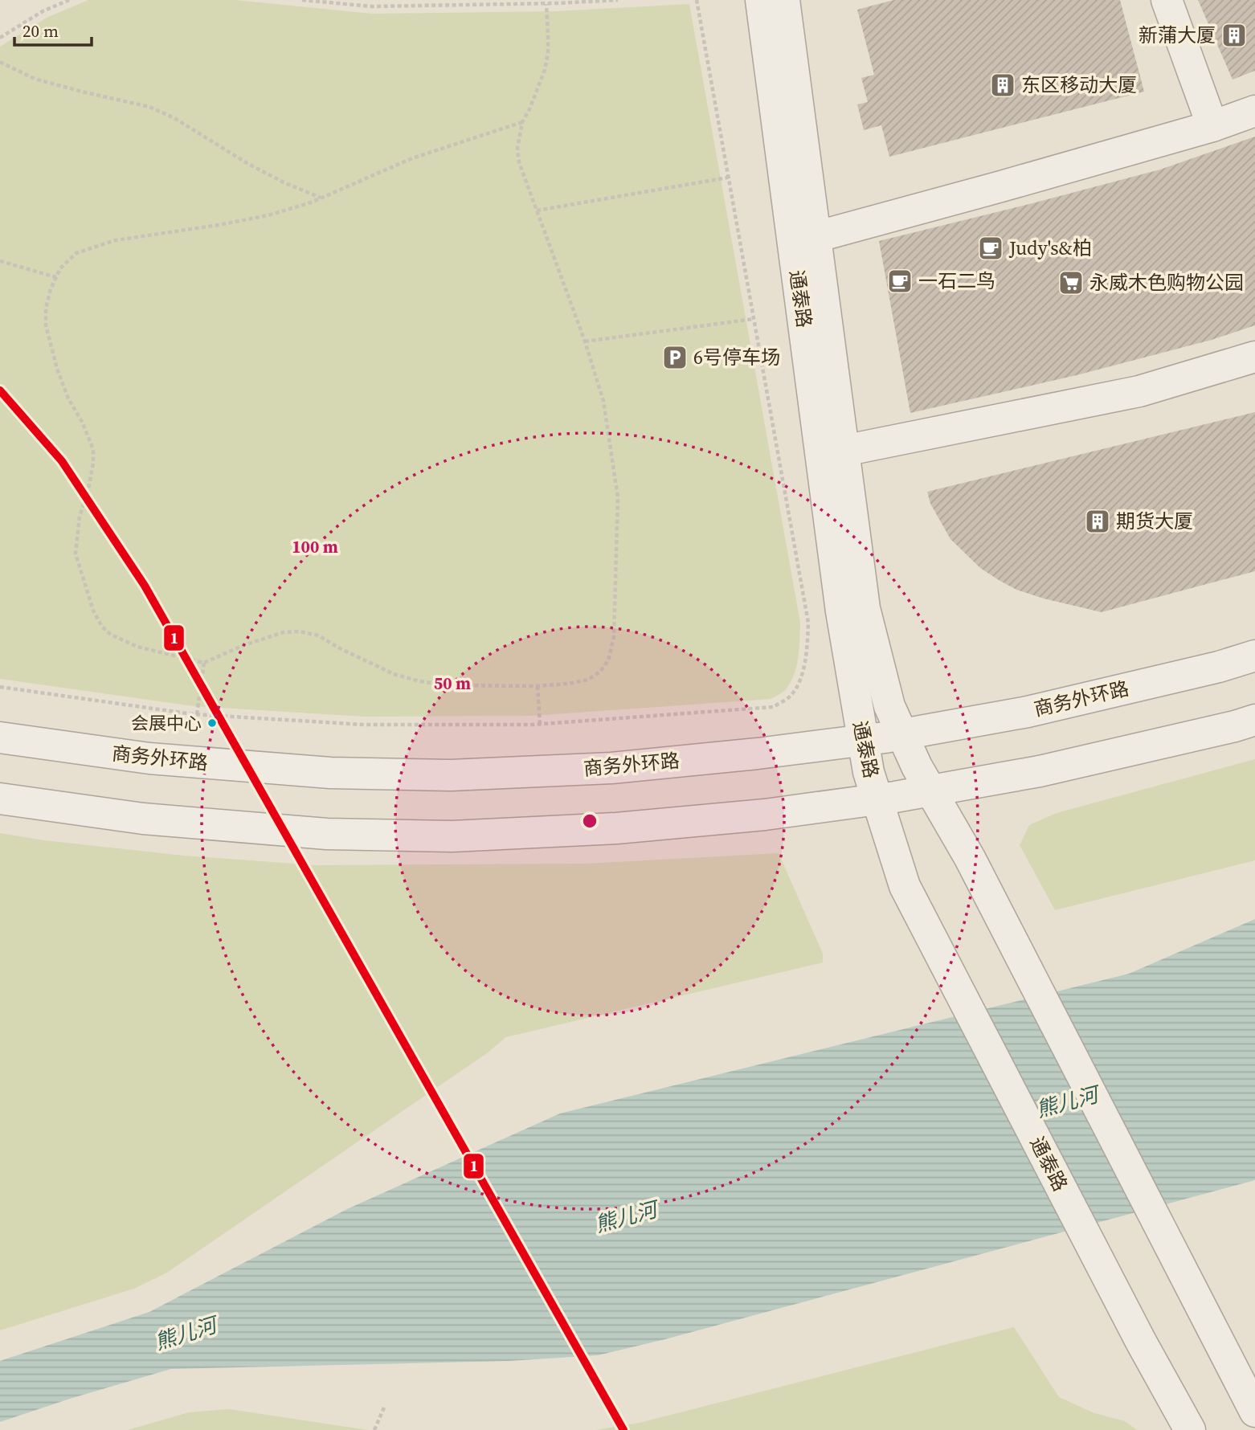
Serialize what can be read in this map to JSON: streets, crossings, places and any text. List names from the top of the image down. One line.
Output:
{"streets":{"street":["通泰路","商务外环路"]},"crossings":[["通泰路","商务外环路"]],"water":["熊儿河"],"places":{"building":["新蒲大厦","东区移动大厦","期货大厦"],"cafe":["Judy's&柏","一石二鸟"],"supermarket":["永威木色购物公园"],"parking":["6号停车场"],"other":["会展中心"]},"lines":["transit line 1"],"scale_bar":"20 m","rings":["100 m","50 m"]}
